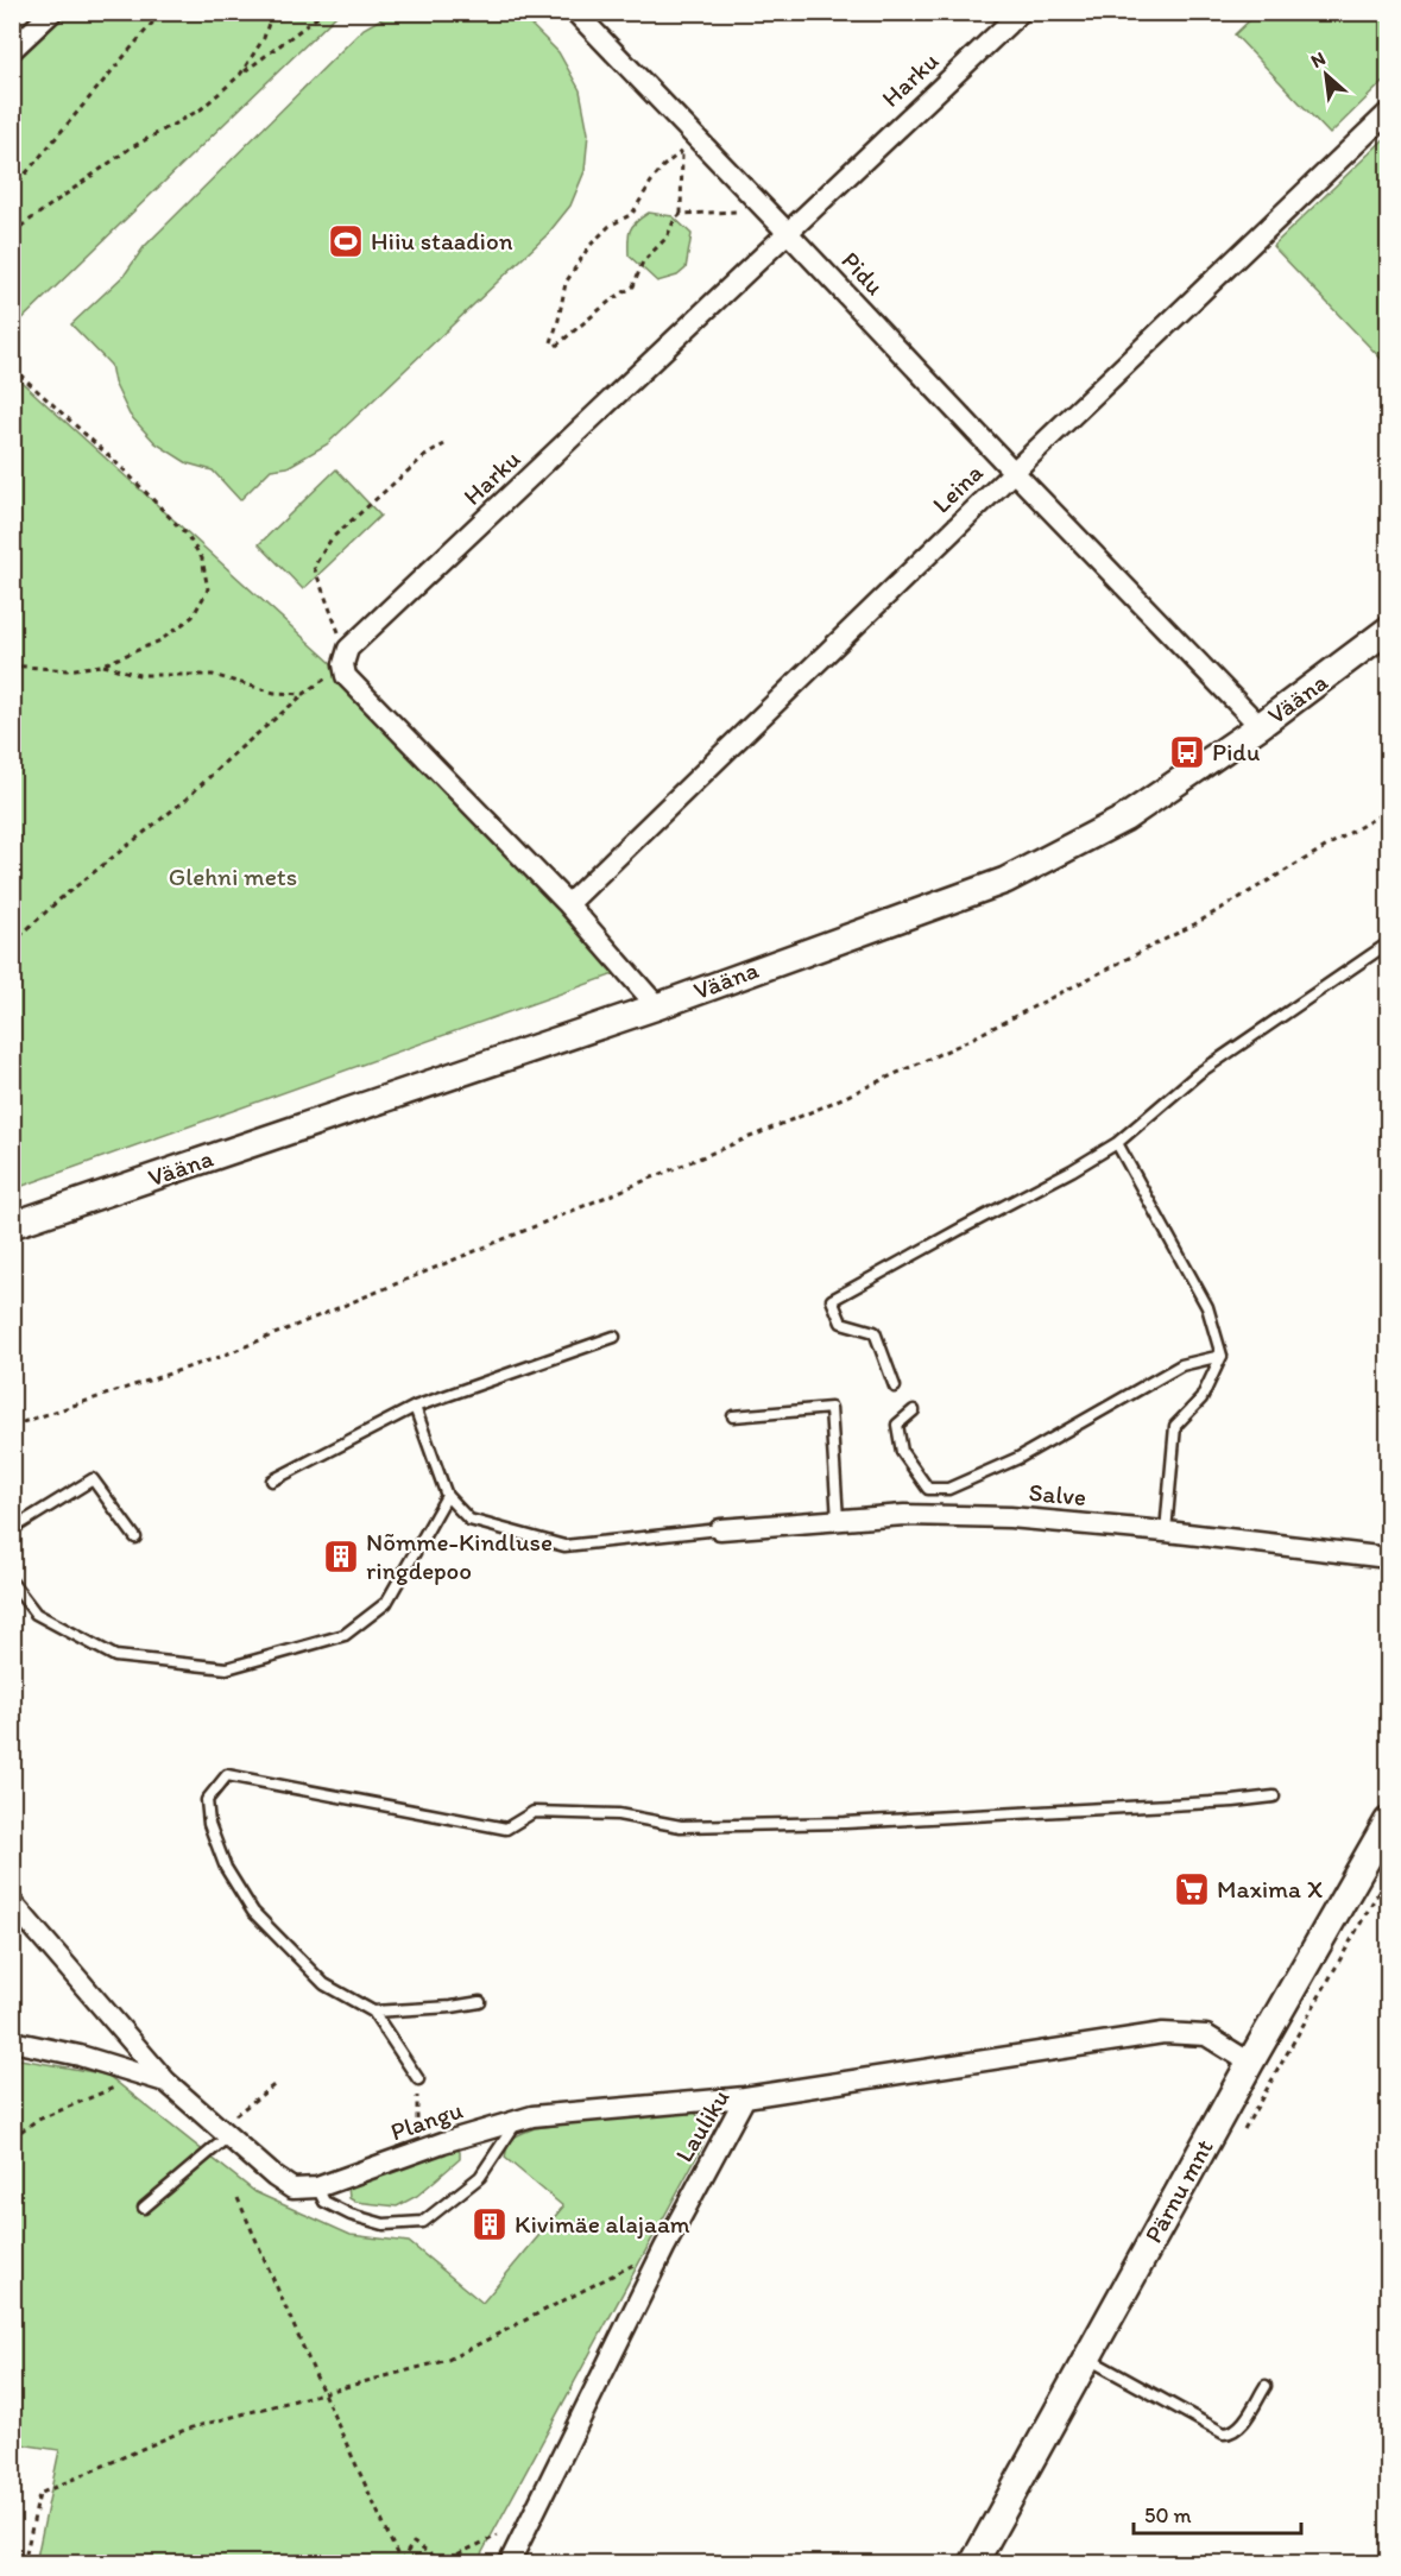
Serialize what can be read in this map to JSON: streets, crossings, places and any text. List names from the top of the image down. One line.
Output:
{"streets":{"main road":["Pärnu mnt"],"street":["Harku","Pidu","Leina","Vääna","Salve","Plangu","Lauliku"]},"crossings":[["Harku","Pidu"],["Pidu","Leina"],["Pidu","Vääna"],["Plangu","Lauliku"],["Lauliku","Pärnu mnt"]],"parks":["Glehni mets"],"places":{"sports":["Hiiu staadion"],"bus stop":["Pidu"],"building":["Nõmme-Kindluse ringdepoo","Kivimäe alajaam"],"supermarket":["Maxima X"]},"scale_bar":"50 m","north":"top left"}
